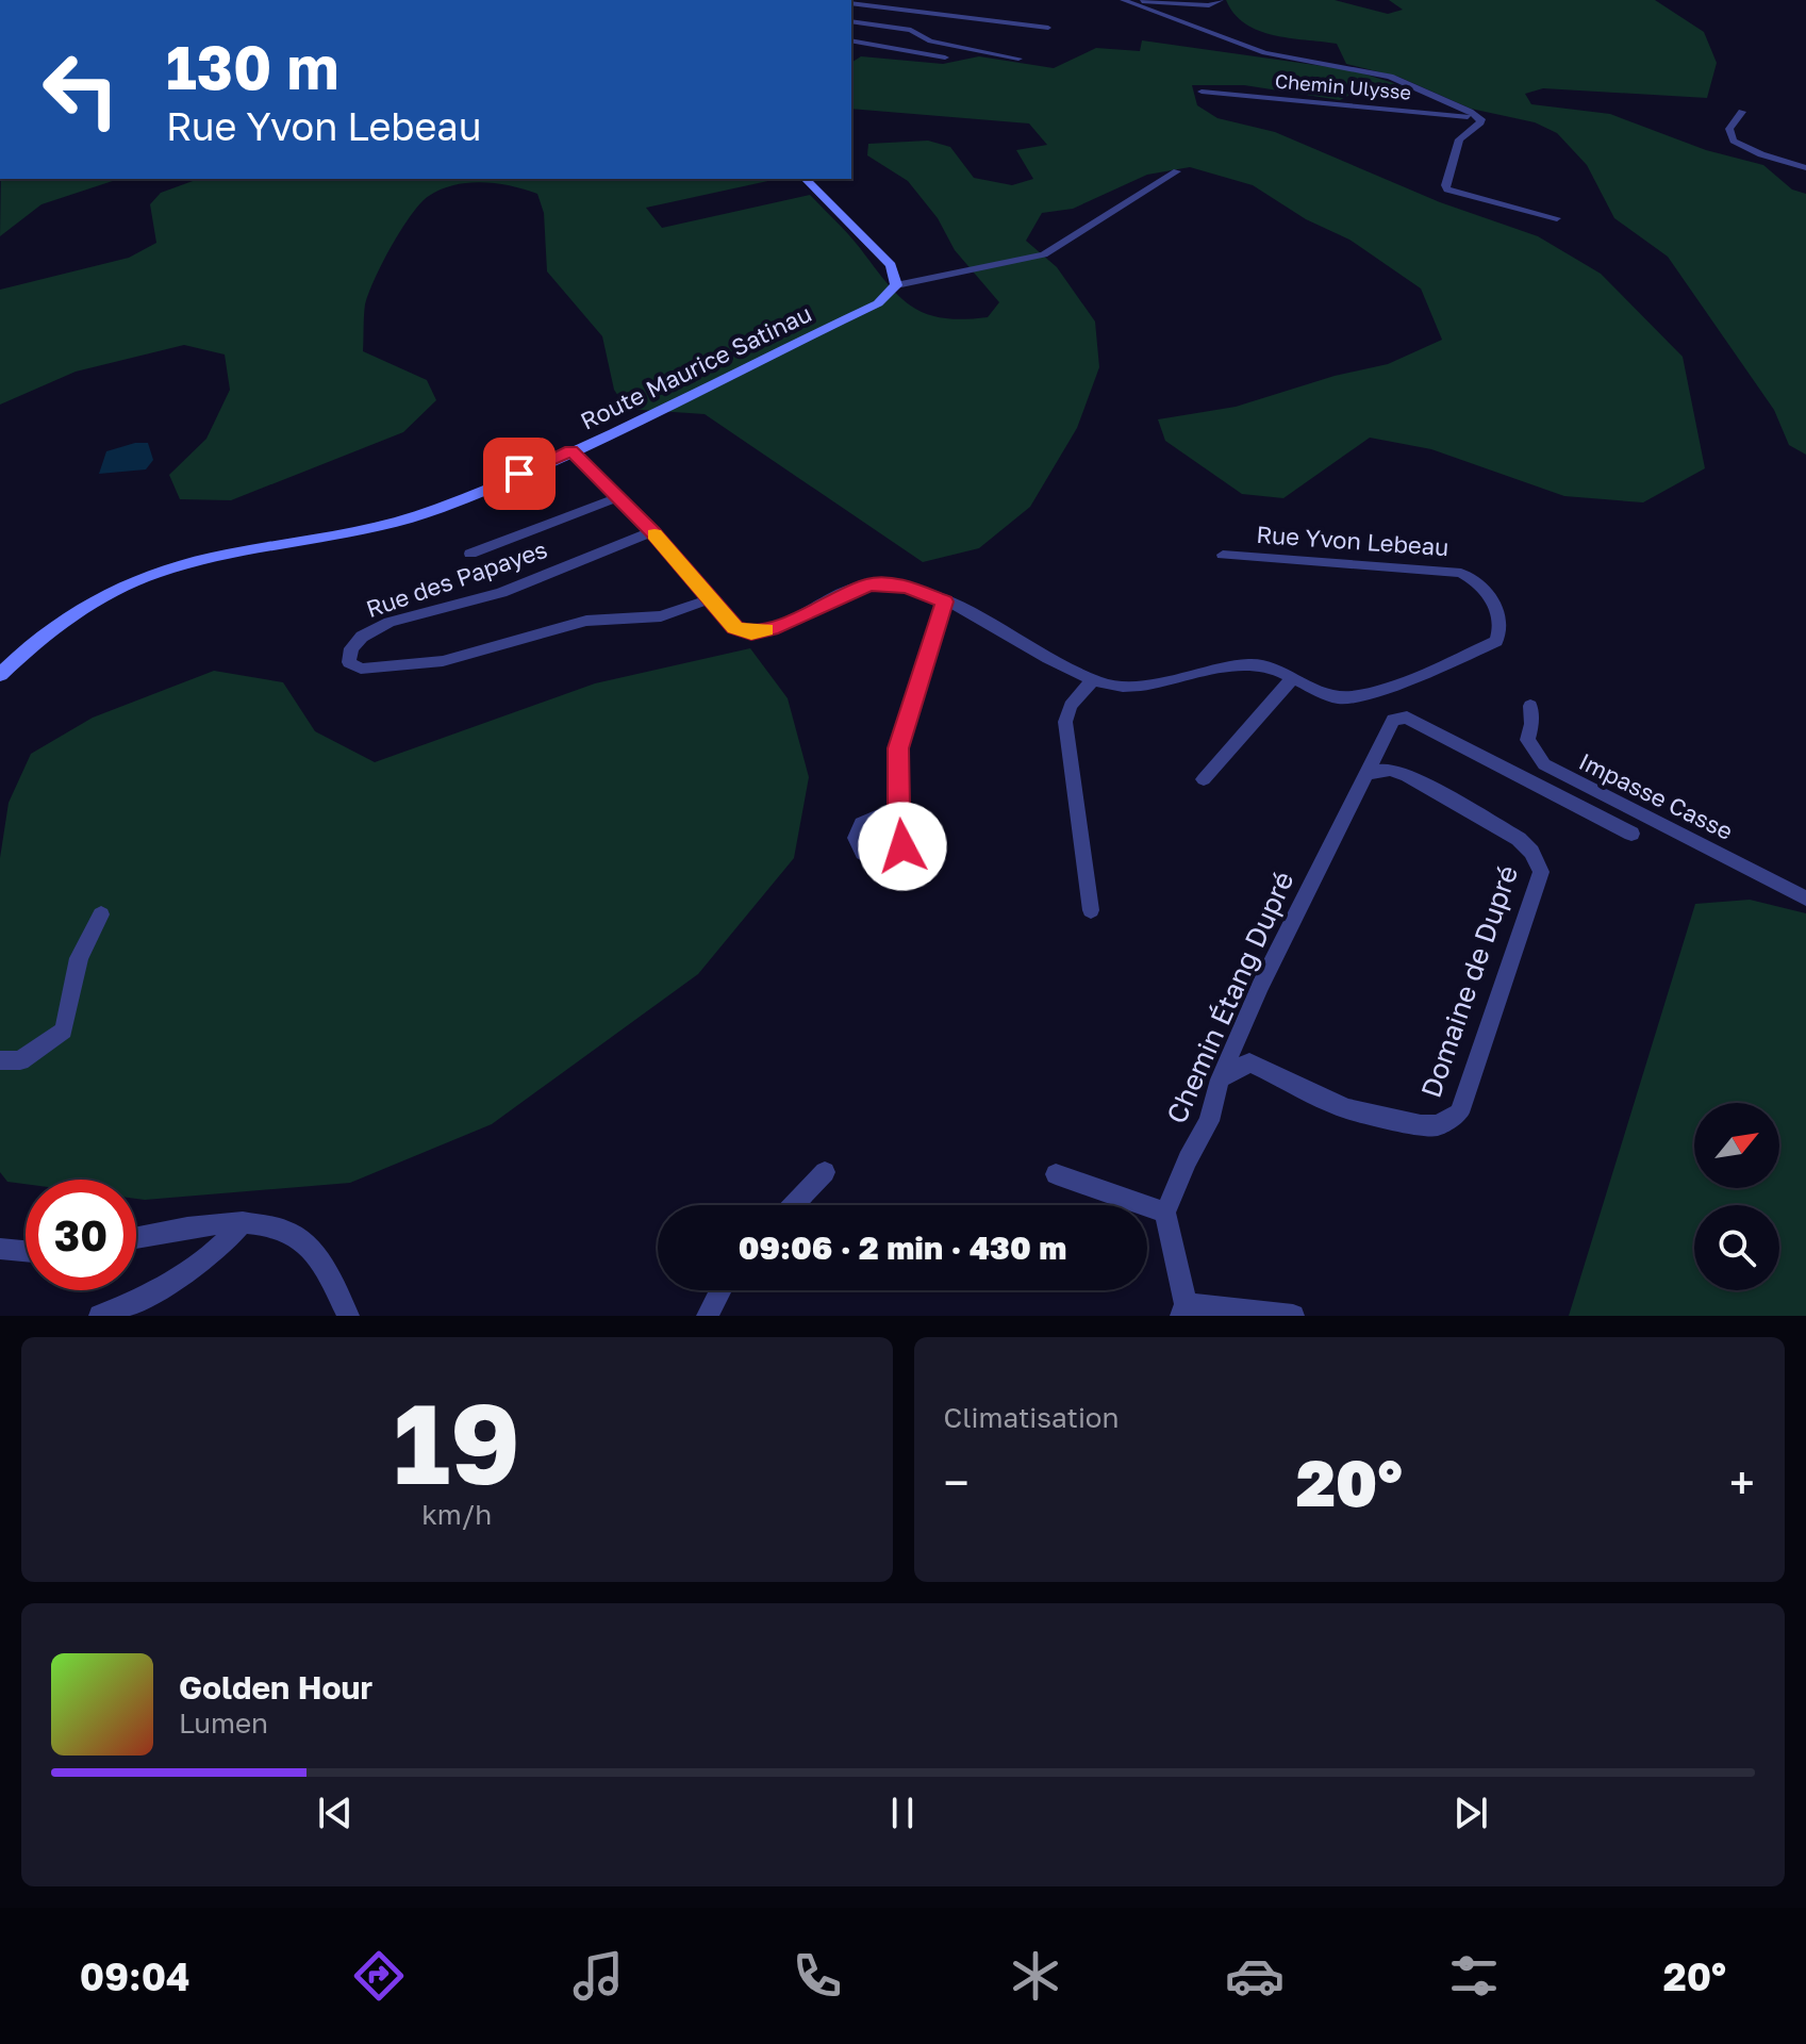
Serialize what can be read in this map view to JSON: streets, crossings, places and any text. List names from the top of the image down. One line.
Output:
{"streets":{"main road":["Route Maurice Satinau"],"street":["Chemin Ulysse","Rue Yvon Lebeau","Rue des Papayes","Impasse Casse","Domaine de Dupré","Chemin Étang Dupré"]},"crossings":[["Route Maurice Satinau","Rue Yvon Lebeau"],["Rue Yvon Lebeau","Rue des Papayes"],["Domaine de Dupré","Chemin Étang Dupré"]],"north":"top right","page":{"turn":["130 m","Rue Yvon Lebeau"],"limit":"30","trip":"09:06 · 2 min · 430 m","tile":[["19","km/h"],"Climatisation"],"heat":["−","20°","+"],"song":["Golden Hour","Lumen"],"tabs":["09:04","20°"]}}
